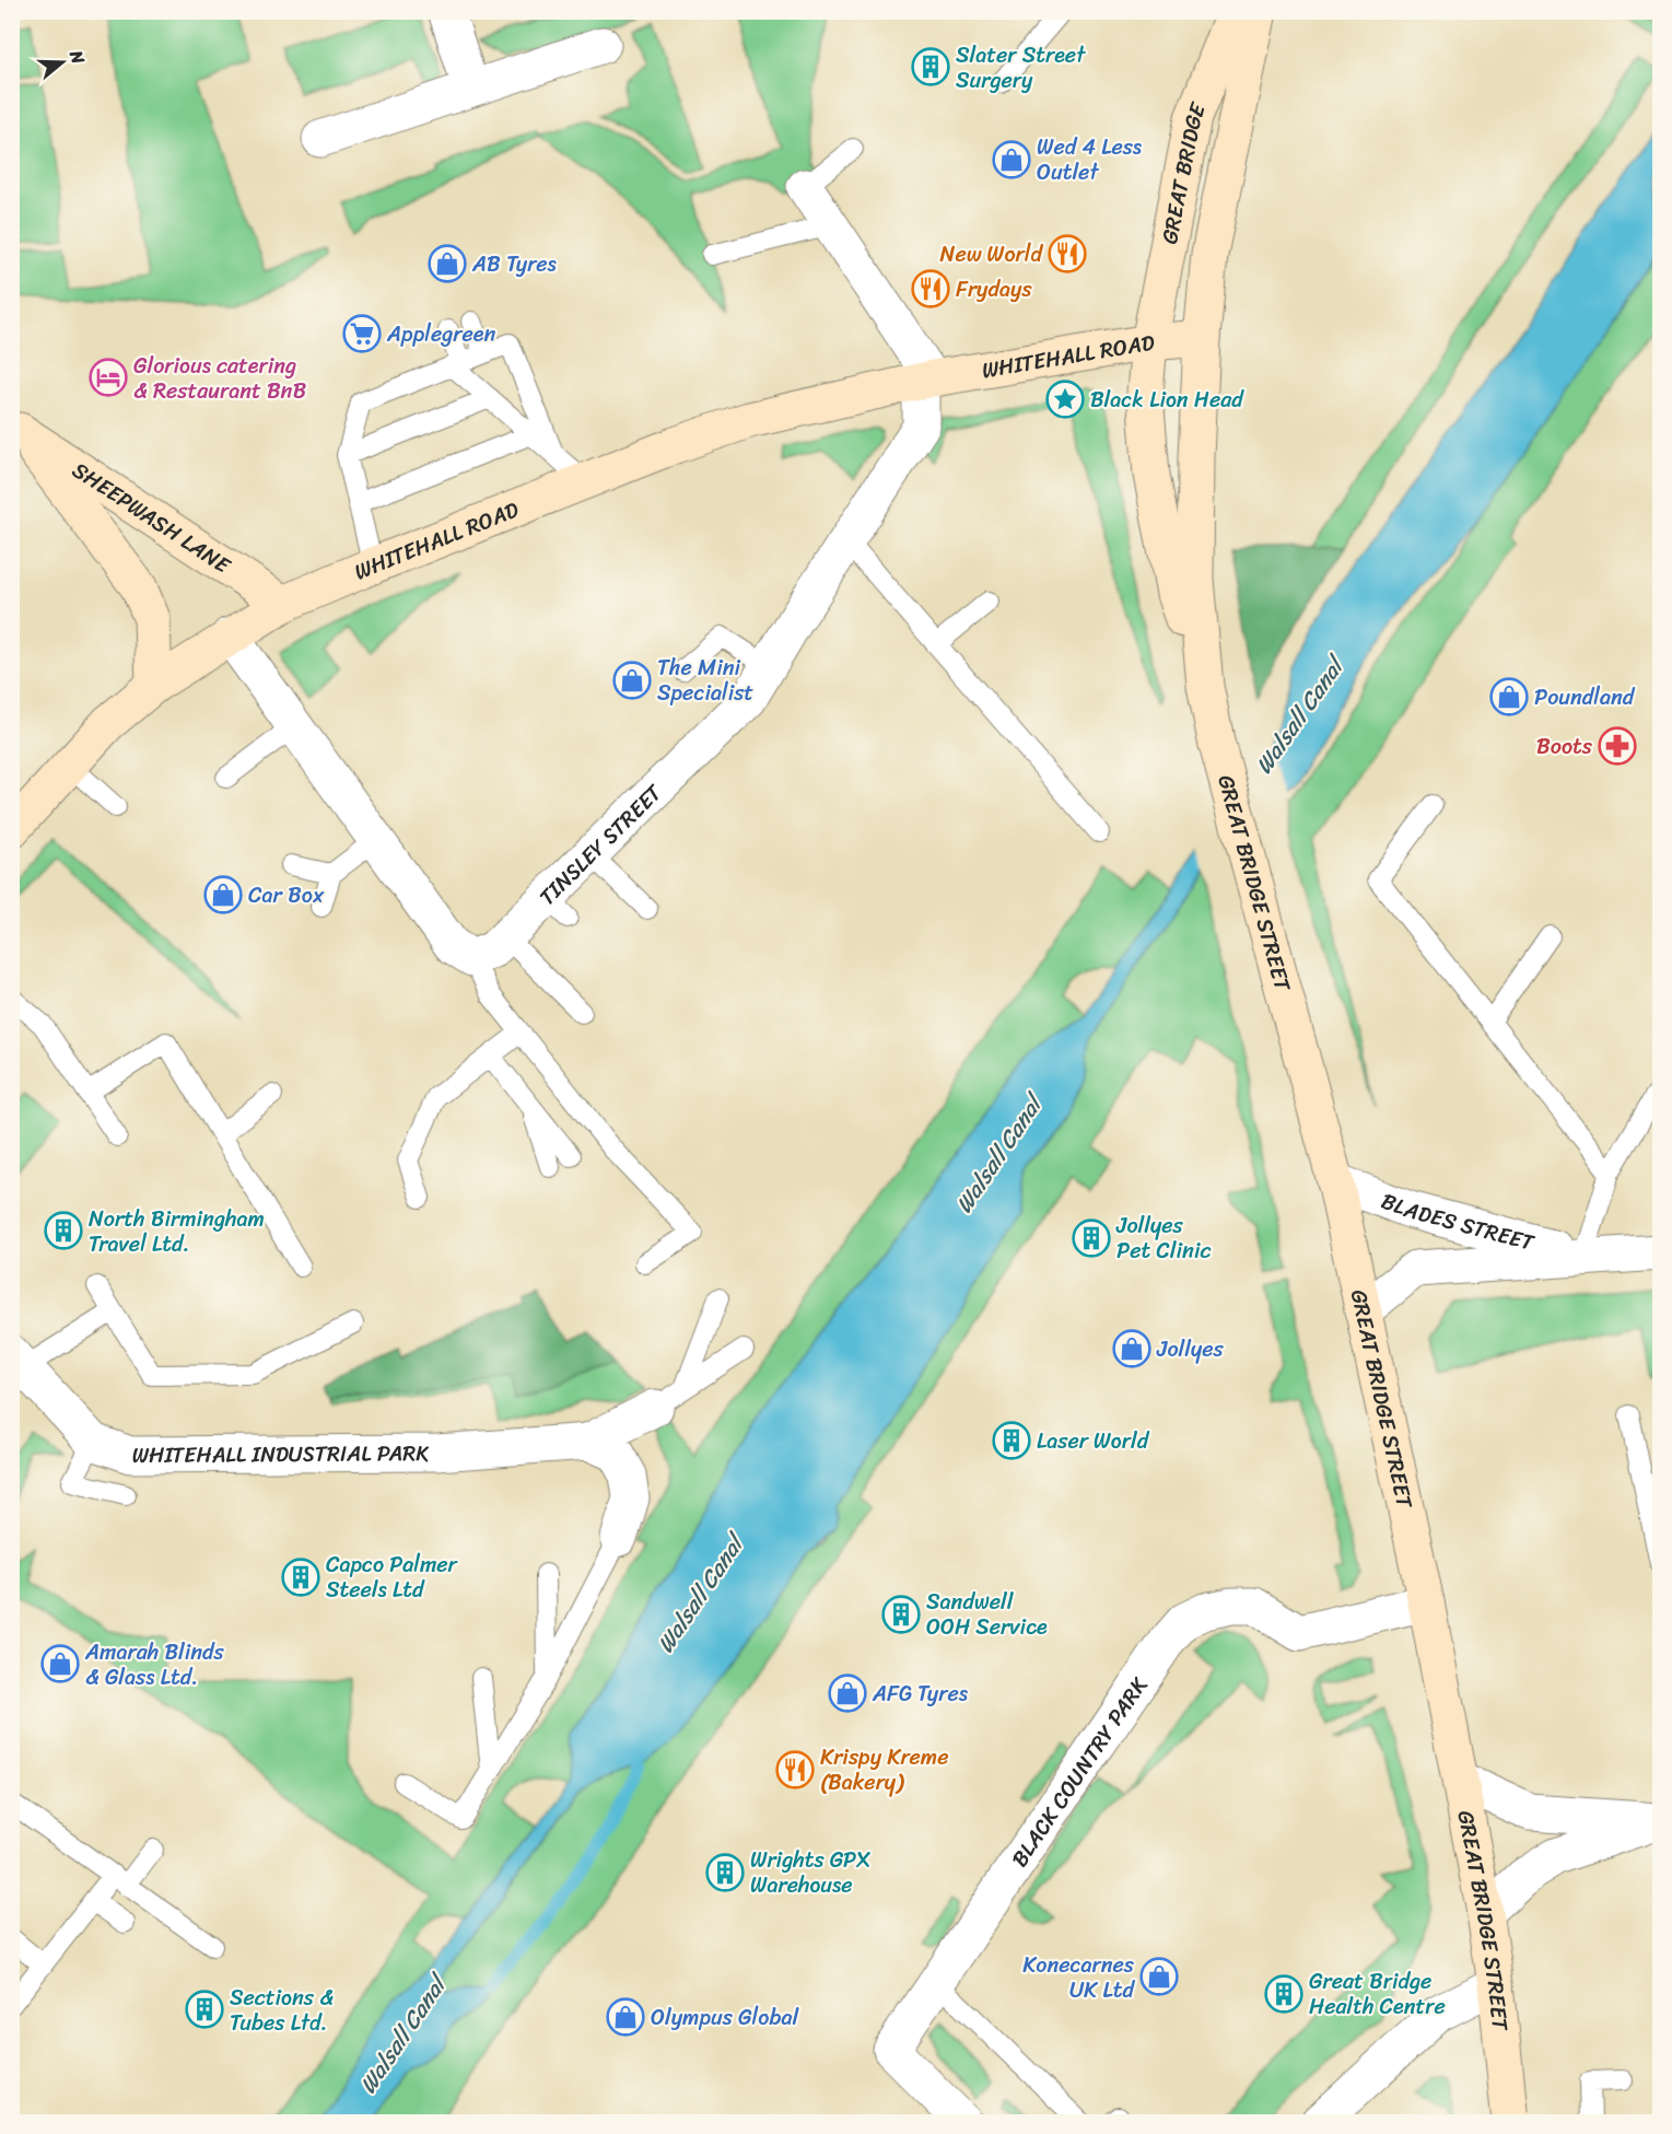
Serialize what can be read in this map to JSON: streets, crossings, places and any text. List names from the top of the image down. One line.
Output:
{"streets":{"main road":["GREAT BRIDGE","WHITEHALL ROAD","SHEEPWASH LANE","GREAT BRIDGE STREET"],"street":["TINSLEY STREET","BLADES STREET","WHITEHALL INDUSTRIAL PARK","BLACK COUNTRY PARK"]},"crossings":[["GREAT BRIDGE","WHITEHALL ROAD"],["GREAT BRIDGE","GREAT BRIDGE STREET"],["WHITEHALL ROAD","SHEEPWASH LANE"],["WHITEHALL ROAD","TINSLEY STREET"],["WHITEHALL ROAD","GREAT BRIDGE STREET"],["GREAT BRIDGE STREET","BLADES STREET"],["GREAT BRIDGE STREET","BLACK COUNTRY PARK"]],"water":["Walsall Canal"],"places":{"building":["Slater Street Surgery","North Birmingham Travel Ltd.","Jollyes Pet Clinic","Laser World","Capco Palmer Steels Ltd","Sandwell OOH Service","Wrights GPX Warehouse","Great Bridge Health Centre","Sections & Tubes Ltd."],"shop":["Wed 4 Less Outlet","AB Tyres","The Mini Specialist","Poundland","Car Box","Jollyes","Amarah Blinds & Glass Ltd.","AFG Tyres","Konecarnes UK Ltd","Olympus Global"],"restaurant":["New World","Frydays","Krispy Kreme (Bakery)"],"supermarket":["Applegreen"],"hotel":["Glorious catering & Restaurant BnB"],"place":["Black Lion Head"],"pharmacy":["Boots"]},"north":"right"}
